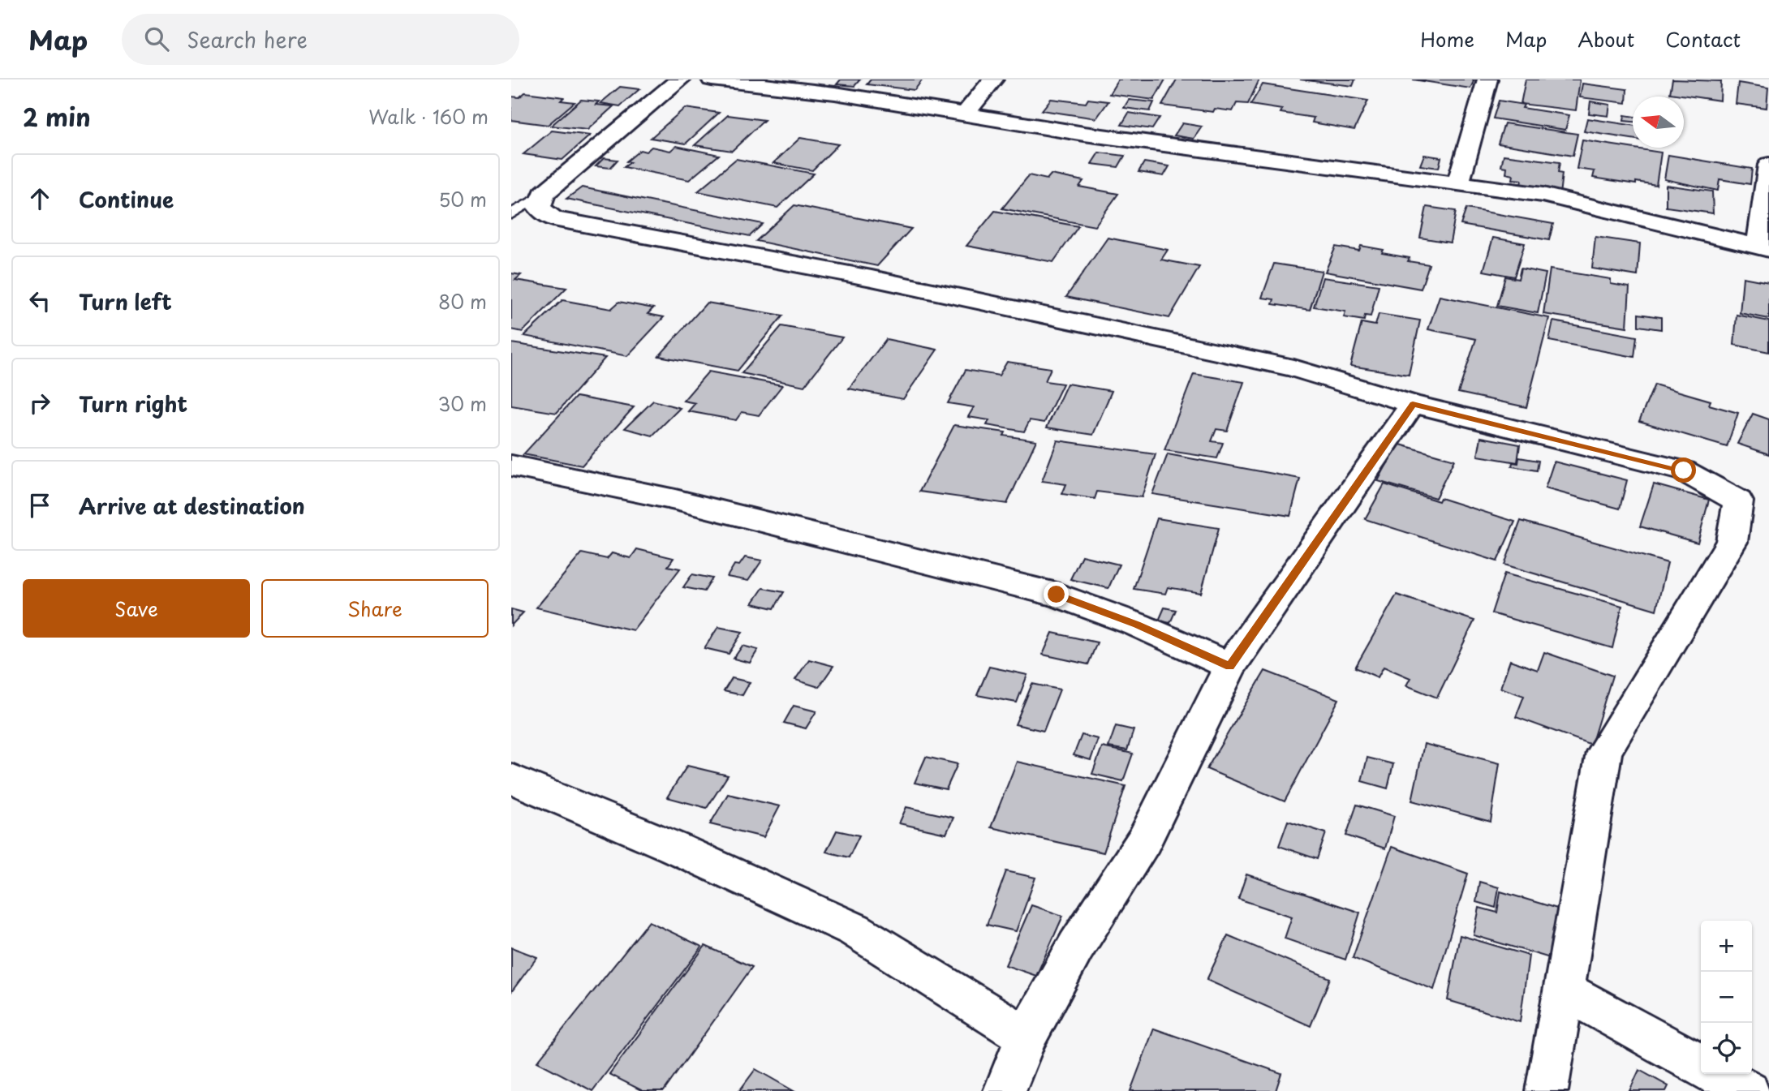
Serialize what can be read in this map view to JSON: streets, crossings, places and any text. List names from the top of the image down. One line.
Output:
{"north":"left","page":{"header":"Map","search":"Search here","nav":["Home","Map","About","Contact"],"heading":["2 min","Walk · 160 m"],"list":[["Continue","50 m"],["Turn left","80 m"],["Turn right","30 m"],"Arrive at destination"],"buttons":["Save","Share"],"map_buttons":["+","−"]}}
